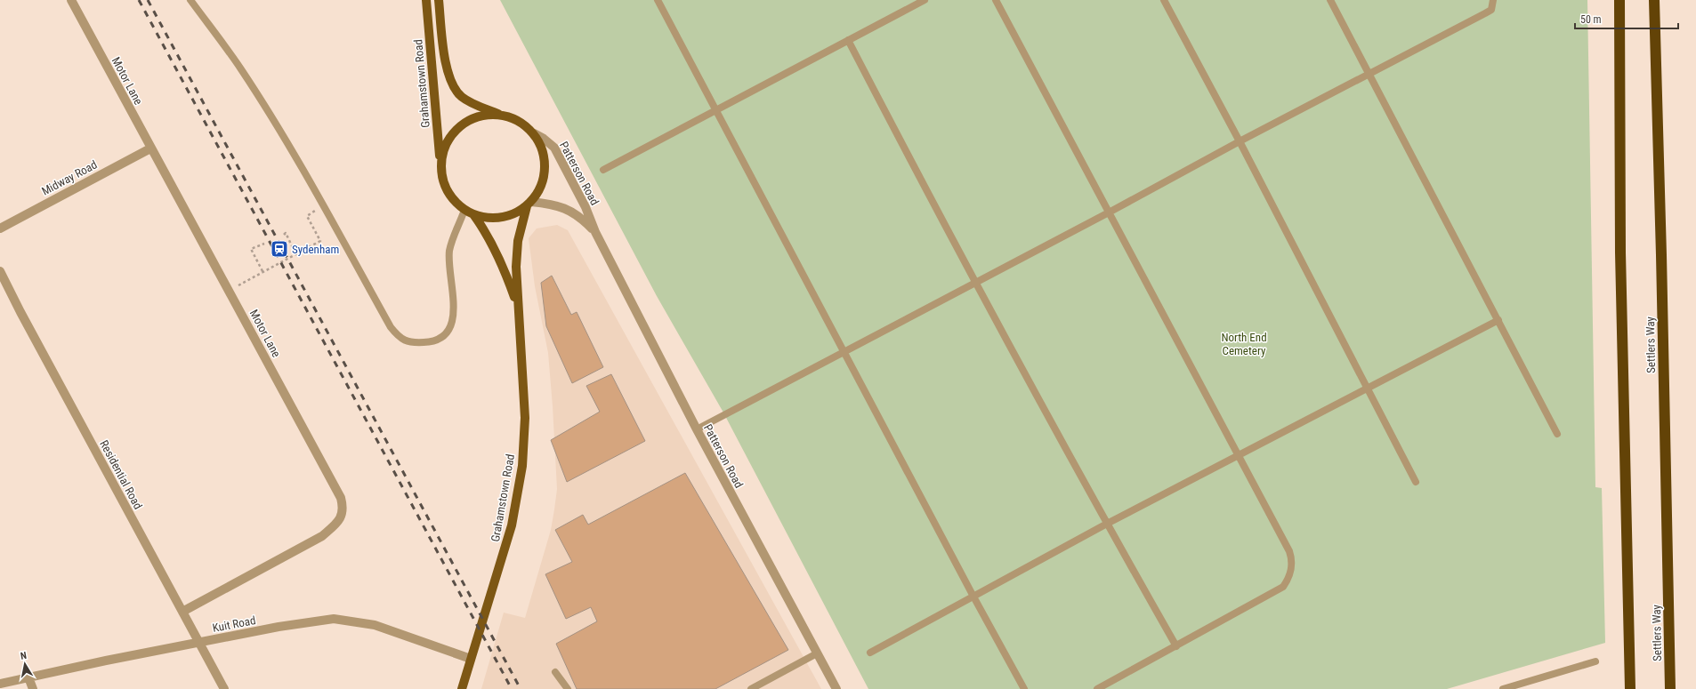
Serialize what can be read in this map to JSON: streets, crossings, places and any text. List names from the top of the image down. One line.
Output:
{"streets":{"highway":["Settlers Way"],"main road":["Grahamstown Road"],"street":["Motor Lane","Patterson Road","Midway Road","Residential Road","Kuit Road"]},"crossings":[["Motor Lane","Midway Road"],["Motor Lane","Residential Road"],["Grahamstown Road","Patterson Road"],["Grahamstown Road","Kuit Road"],["Residential Road","Kuit Road"]],"parks":["North End Cemetery"],"places":{"station":["Sydenham"]},"scale_bar":"50 m","north":"top"}
